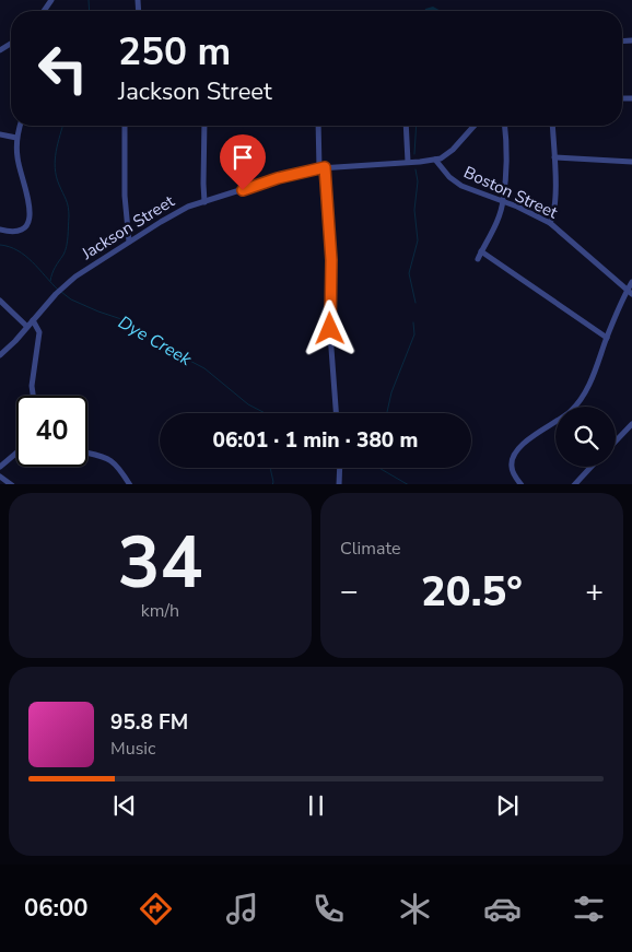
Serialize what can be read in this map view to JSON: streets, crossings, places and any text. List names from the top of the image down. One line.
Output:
{"streets":{"street":["Boston Street","Jackson Street"]},"crossings":[["Boston Street","Jackson Street"]],"water":["Dye Creek"],"page":{"turn":["250 m","Jackson Street"],"limit":"40","trip":"06:01 · 1 min · 380 m","tile":[["34","km/h"],"Climate"],"heat":["−","20.5°","+"],"song":["95.8 FM","Music"],"tabs":"06:00"}}
